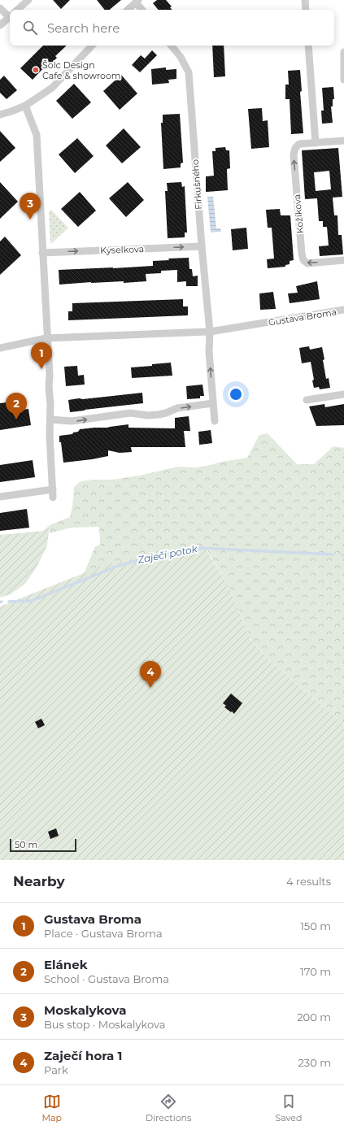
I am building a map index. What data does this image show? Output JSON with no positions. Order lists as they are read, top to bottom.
{
  "streets": {
    "street": [
      "Firkušného",
      "Kožíkova",
      "Kyselkova",
      "Gustava Broma"
    ]
  },
  "crossings": [
    ["Firkušného", "Kyselkova"],
    ["Firkušného", "Gustava Broma"]
  ],
  "one_way": ["Kyselkova"],
  "water": ["Zaječí potok"],
  "places": ["Šolc Design Cafe & showroom"],
  "scale_bar": "50 m",
  "page": {
    "search": "Search here",
    "pins": [
      "3",
      "1",
      "2",
      "4"
    ],
    "scale": "50 m",
    "heading": ["Nearby", "4 results"],
    "list": [
      {
        "mark": "1",
        "name": "Gustava Broma",
        "note": "Place · Gustava Broma",
        "value": "150 m"
      },
      {
        "mark": "2",
        "name": "Elánek",
        "note": "School · Gustava Broma",
        "value": "170 m"
      },
      {
        "mark": "3",
        "name": "Moskalykova",
        "note": "Bus stop · Moskalykova",
        "value": "200 m"
      },
      {
        "mark": "4",
        "name": "Zaječí hora 1",
        "note": "Park",
        "value": "230 m"
      }
    ],
    "nav": ["Map", "Directions", "Saved"]
  }
}
